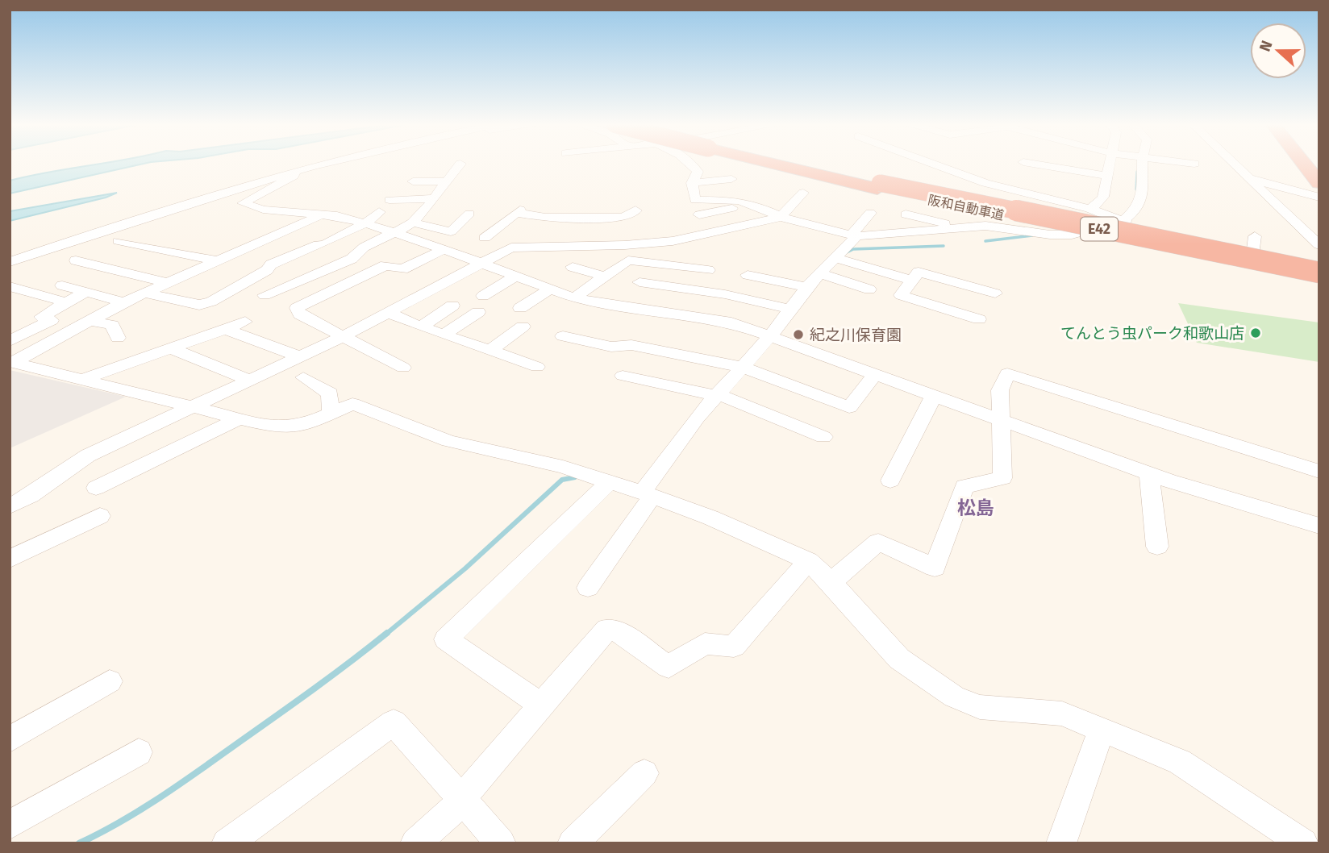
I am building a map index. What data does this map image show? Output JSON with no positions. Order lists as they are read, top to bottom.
{
  "streets": {
    "highway": ["阪和自動車道", "E42"]
  },
  "districts": ["松島"],
  "places": ["てんとう虫パーク和歌山店", "紀之川保育園"],
  "north": "left"
}
